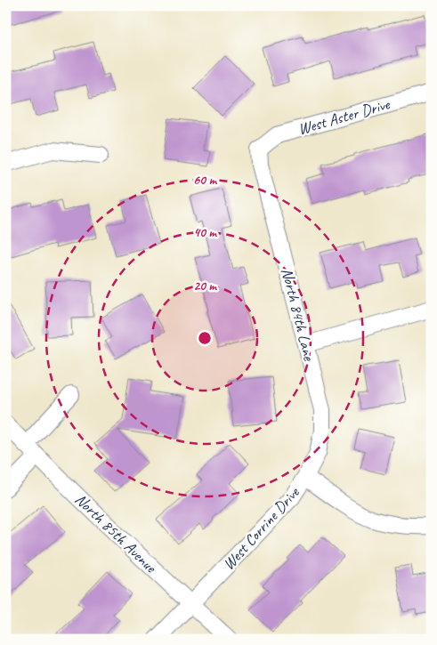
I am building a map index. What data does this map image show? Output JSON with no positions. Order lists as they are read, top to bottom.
{
  "streets": {
    "street": [
      "West Aster Drive",
      "North 84th Lane",
      "West Corrine Drive",
      "North 85th Avenue"
    ]
  },
  "crossings": [
    ["West Aster Drive", "North 84th Lane"],
    ["North 84th Lane", "West Corrine Drive"],
    ["West Corrine Drive", "North 85th Avenue"]
  ],
  "rings": ["60 m", "40 m", "20 m"]
}
